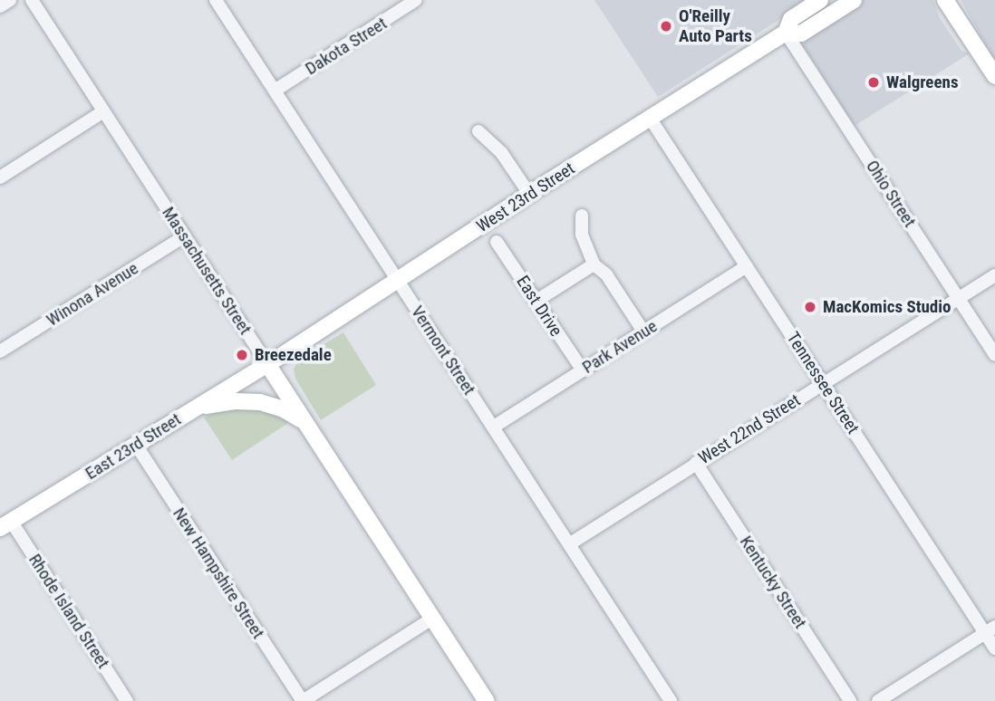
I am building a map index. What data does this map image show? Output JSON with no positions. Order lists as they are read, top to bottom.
{
  "streets": {
    "main road": ["West 23rd Street", "Massachusetts Street", "East 23rd Street"],
    "street": [
      "Dakota Street",
      "Ohio Street",
      "Winona Avenue",
      "East Drive",
      "Park Avenue",
      "Vermont Street",
      "Tennessee Street",
      "West 22nd Street",
      "New Hampshire Street",
      "Kentucky Street",
      "Rhode Island Street"
    ]
  },
  "crossings": [
    ["Dakota Street", "Vermont Street"],
    ["Ohio Street", "West 23rd Street"],
    ["Ohio Street", "West 22nd Street"],
    ["West 23rd Street", "Massachusetts Street"],
    ["West 23rd Street", "Vermont Street"],
    ["West 23rd Street", "Tennessee Street"],
    ["West 23rd Street", "East 23rd Street"],
    ["Massachusetts Street", "Winona Avenue"],
    ["Massachusetts Street", "East 23rd Street"],
    ["East Drive", "Park Avenue"],
    ["Park Avenue", "Vermont Street"],
    ["Park Avenue", "Tennessee Street"],
    ["Vermont Street", "West 22nd Street"],
    ["Tennessee Street", "West 22nd Street"],
    ["West 22nd Street", "Kentucky Street"],
    ["East 23rd Street", "New Hampshire Street"],
    ["East 23rd Street", "Rhode Island Street"]
  ],
  "places": [
    "O'Reilly Auto Parts",
    "Walgreens",
    "MacKomics Studio",
    "Breezedale"
  ]
}
